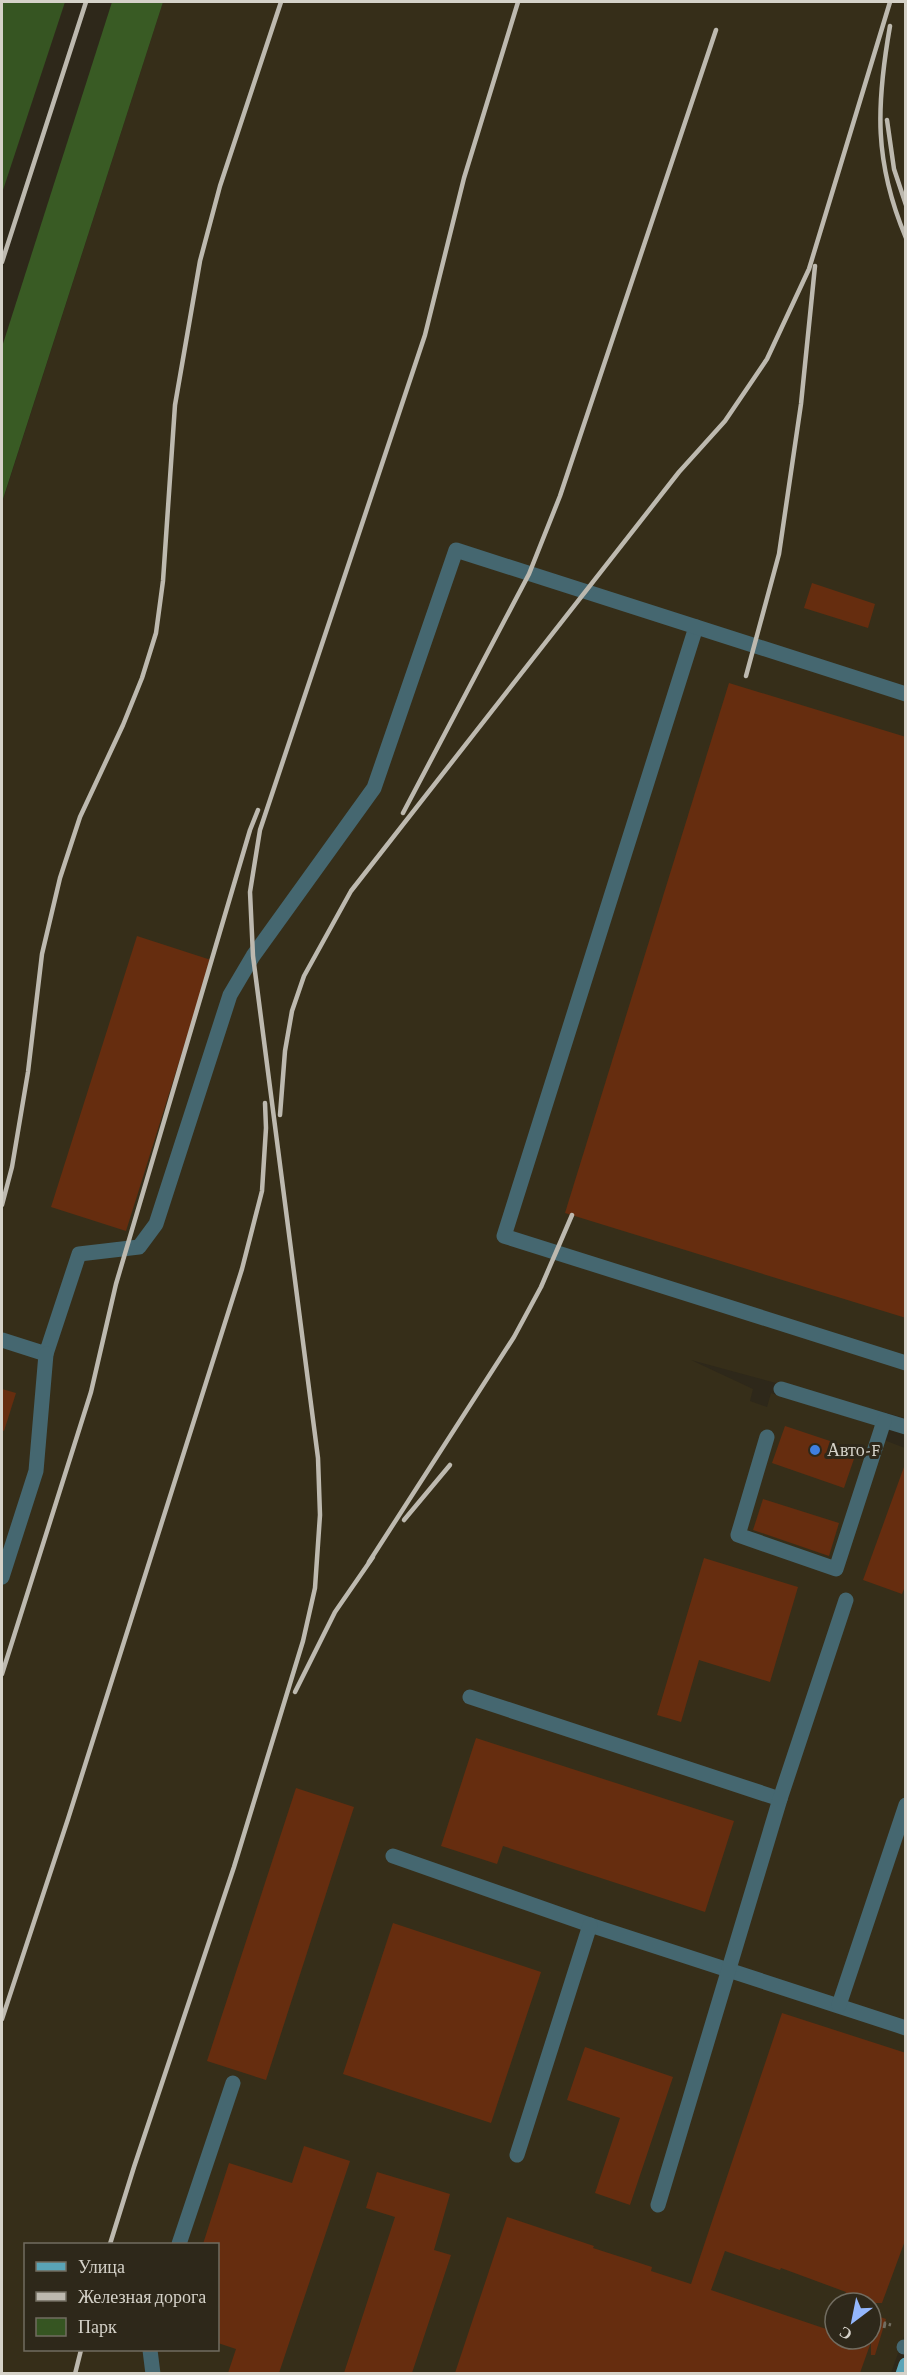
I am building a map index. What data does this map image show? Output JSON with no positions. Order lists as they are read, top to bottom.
{
  "places": ["Авто-F"],
  "legend": ["Улица", "Железная дорога", "Парк"],
  "north": "bottom left"
}
